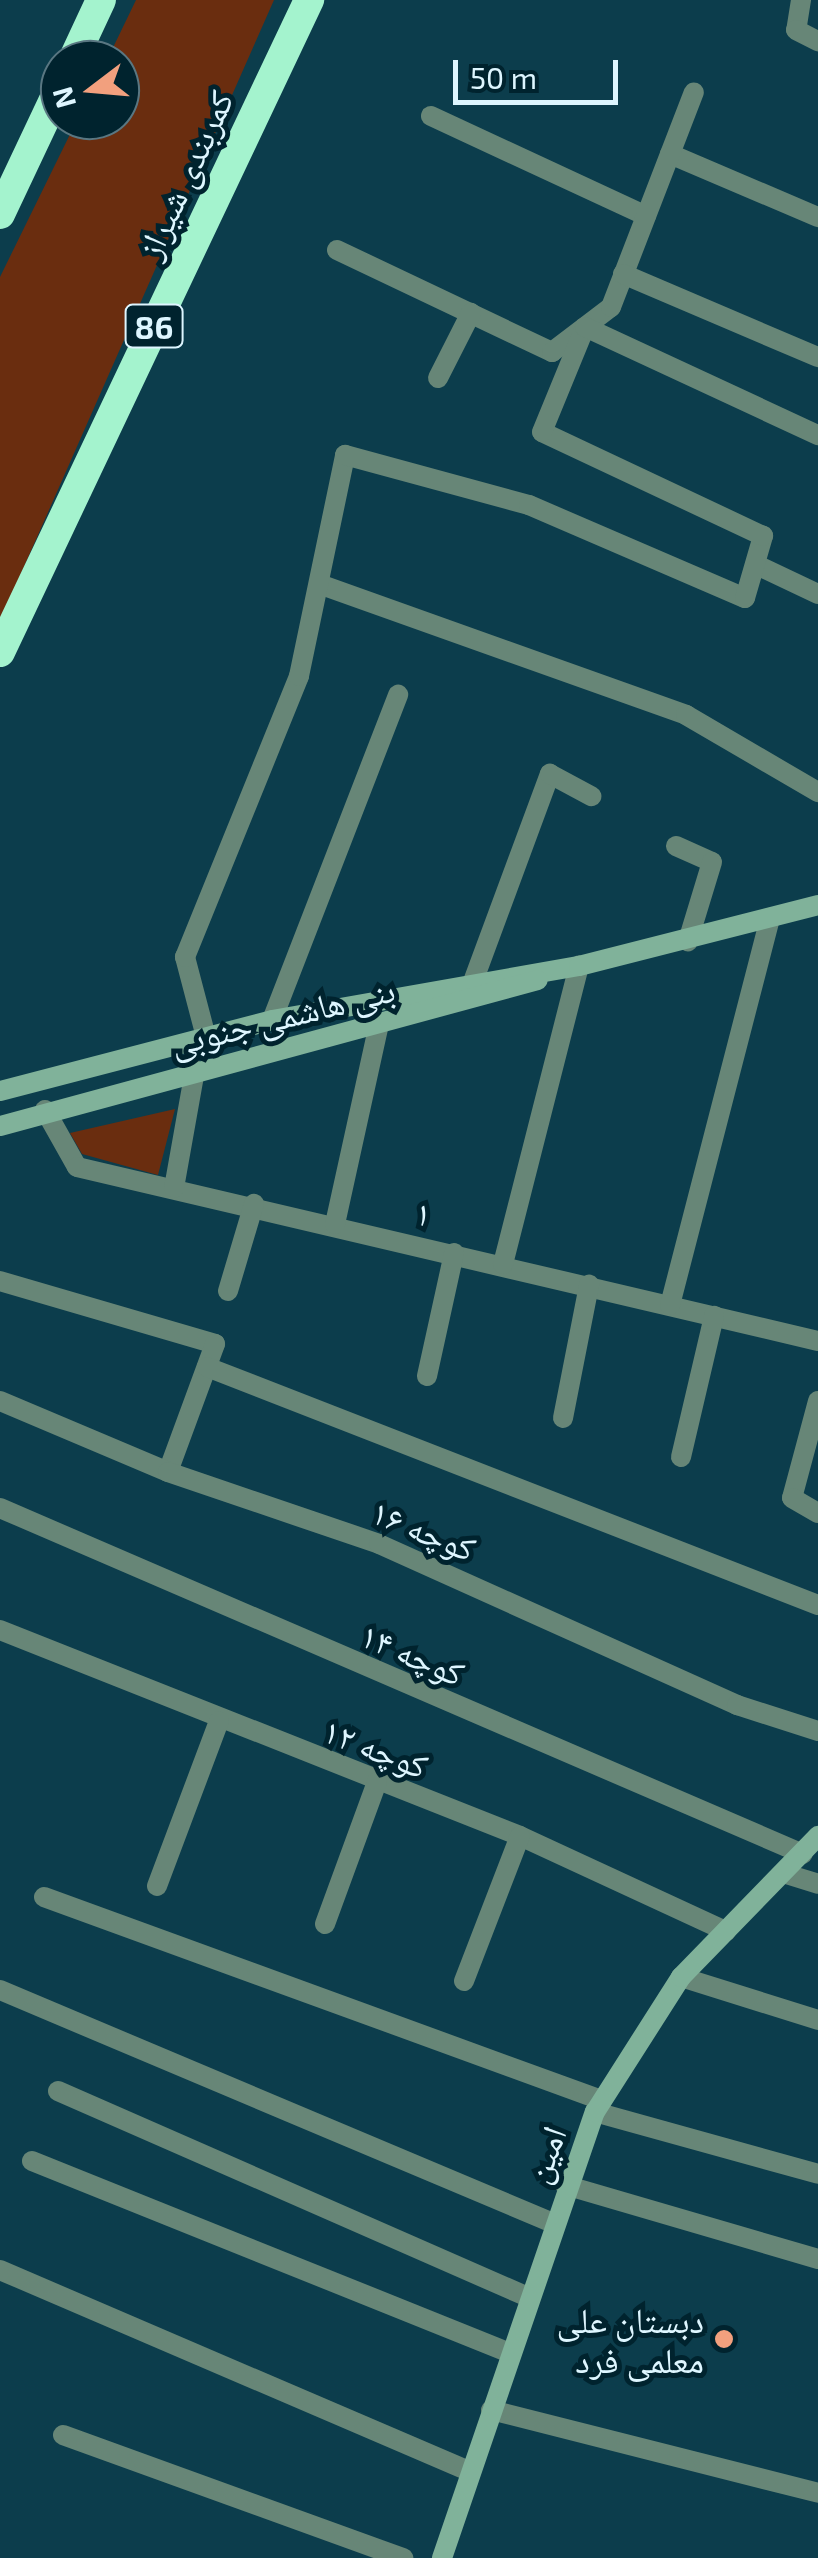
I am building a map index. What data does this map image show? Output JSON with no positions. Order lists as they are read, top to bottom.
{
  "streets": {
    "highway": ["کمربندی شیراز", "86"],
    "street": [
      "بنی هاشمی جنوبی",
      "۱",
      "کوچه ۱۶",
      "کوچه ۱۴",
      "کوچه ۱۲",
      "امین"
    ]
  },
  "crossings": [
    ["بنی هاشمی جنوبی", "۱"],
    ["کوچه ۱۴", "امین"],
    ["کوچه ۱۲", "امین"]
  ],
  "places": ["دبستان علی معلمی فرد"],
  "scale_bar": "50 m",
  "north": "left"
}
